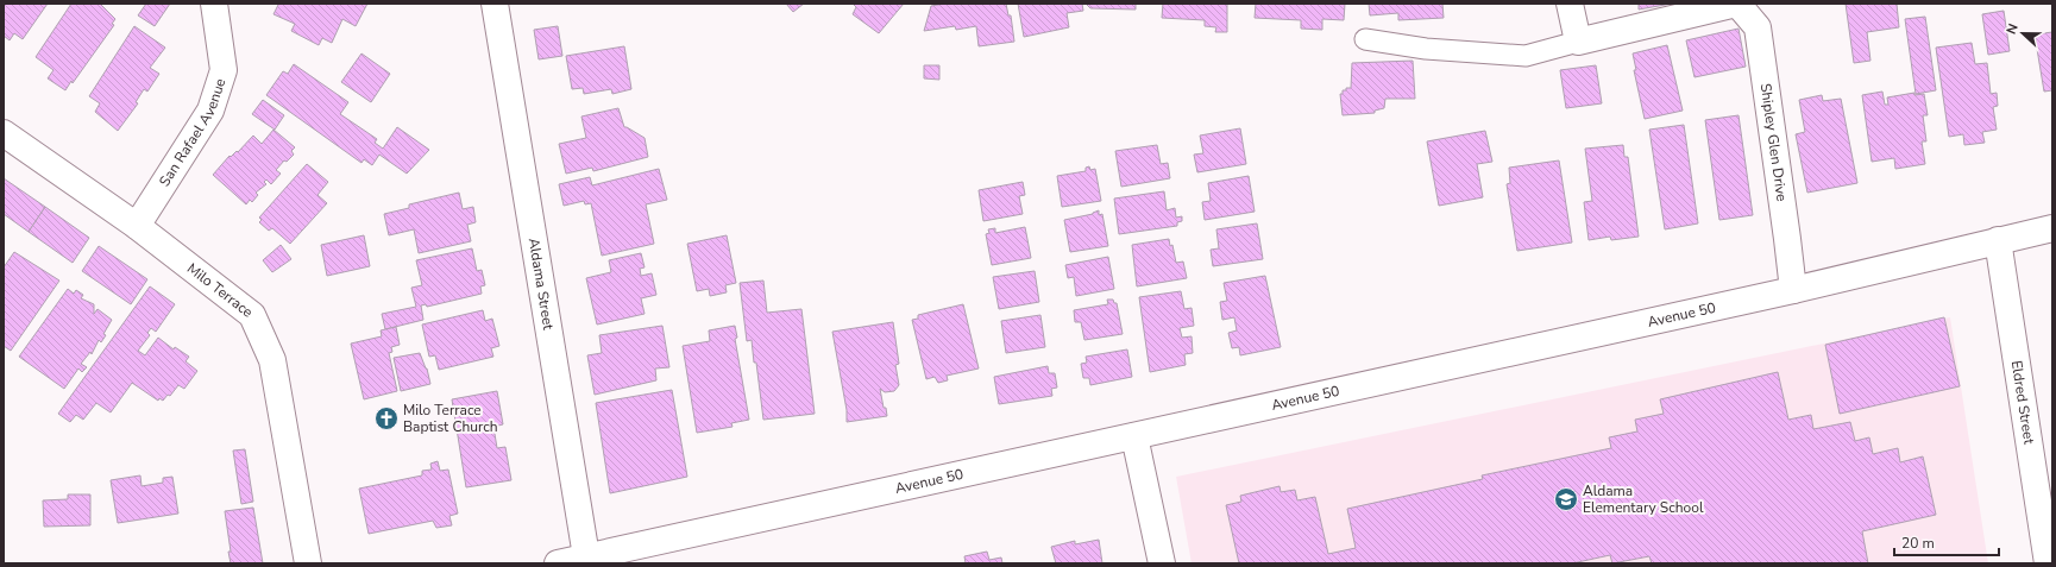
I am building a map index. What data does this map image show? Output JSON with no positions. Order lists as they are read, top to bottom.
{
  "streets": {
    "street": [
      "San Rafael Avenue",
      "Shipley Glen Drive",
      "Aldama Street",
      "Milo Terrace",
      "Avenue 50",
      "Eldred Street"
    ]
  },
  "crossings": [
    ["San Rafael Avenue", "Milo Terrace"],
    ["Shipley Glen Drive", "Avenue 50"],
    ["Aldama Street", "Avenue 50"],
    ["Avenue 50", "Eldred Street"]
  ],
  "places": {
    "church": ["Milo Terrace Baptist Church"],
    "school or university": ["Aldama Elementary School"]
  },
  "scale_bar": "20 m",
  "north": "left"
}
